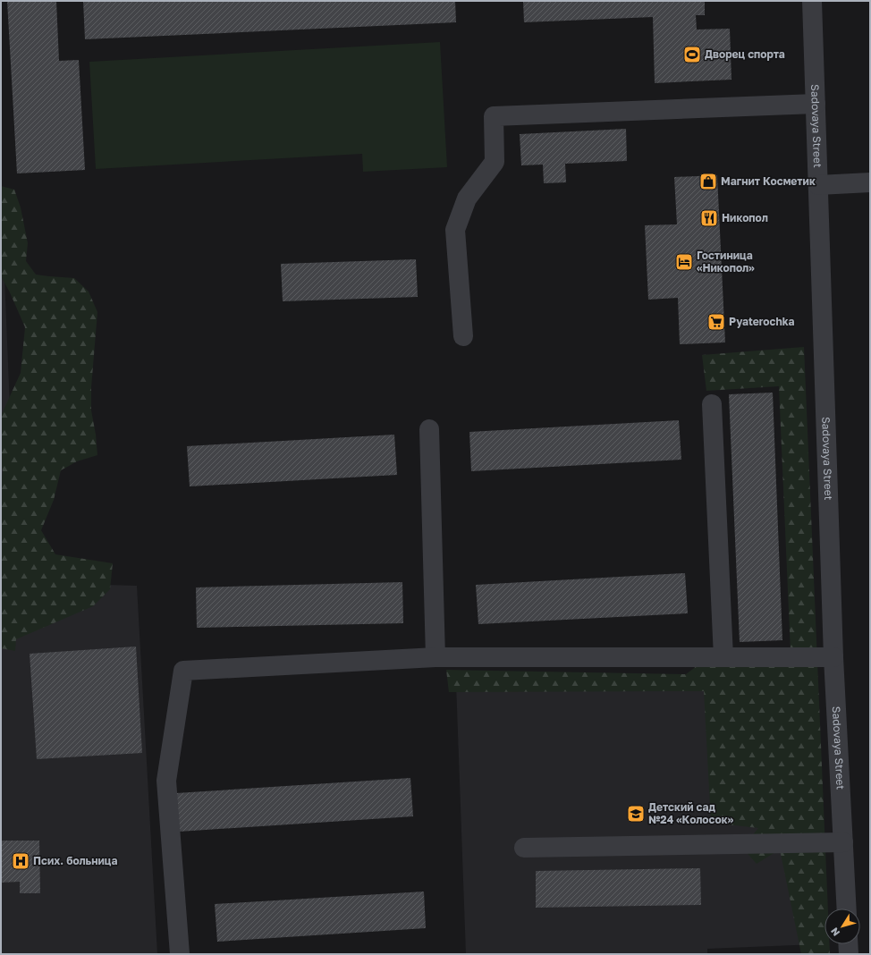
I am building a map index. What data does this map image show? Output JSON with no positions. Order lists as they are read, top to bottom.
{
  "streets": {
    "street": ["Sadovaya Street"]
  },
  "places": {
    "sports": ["Дворец спорта"],
    "shop": ["Магнит Косметик"],
    "restaurant": ["Никопол"],
    "hotel": ["Гостиница «Никопол»"],
    "supermarket": ["Pyaterochka"],
    "school or university": ["Детский сад №24 «Колосок»"],
    "hospital": ["Псих. больница"]
  },
  "north": "bottom left"
}
